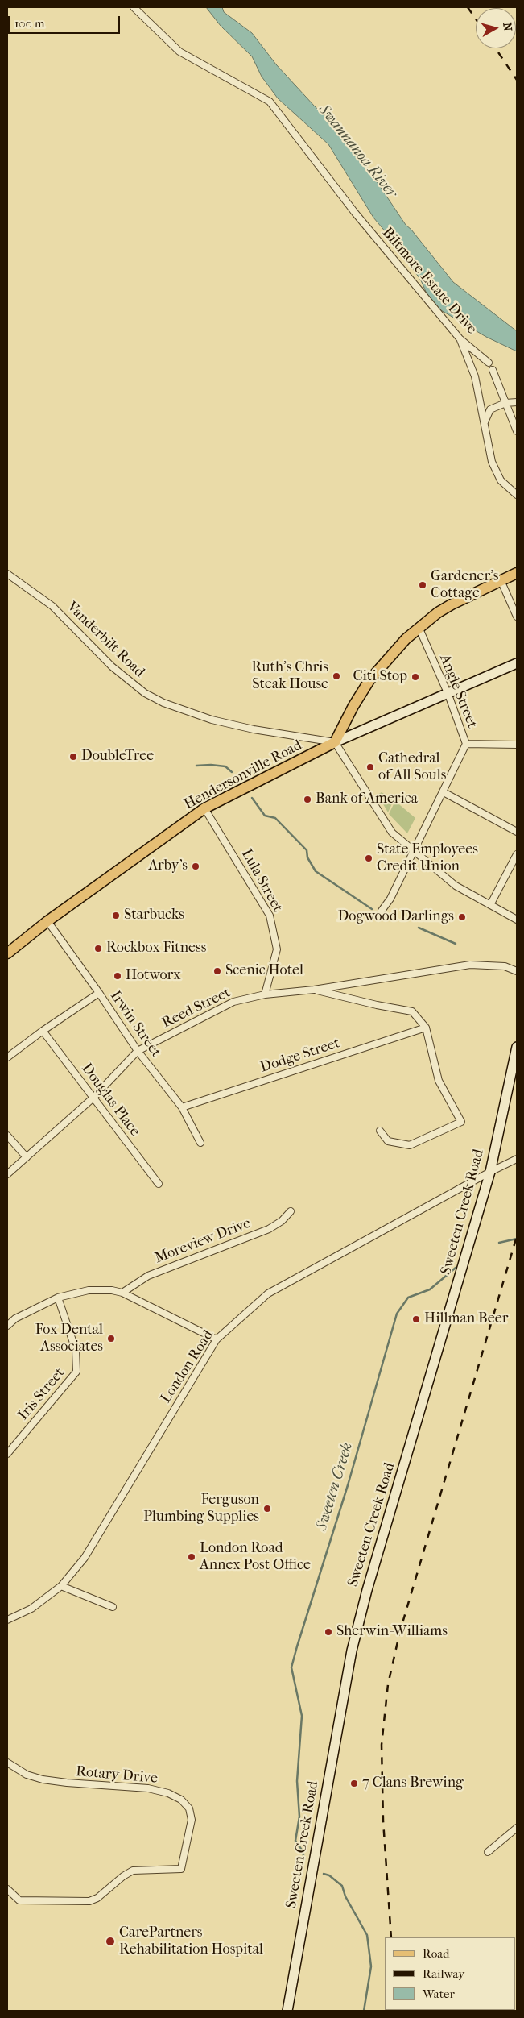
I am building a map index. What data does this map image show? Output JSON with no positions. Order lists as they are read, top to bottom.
{
  "streets": {
    "main road": ["Hendersonville Road", "Sweeten Creek Road"],
    "street": [
      "Biltmore Estate Drive",
      "Vanderbilt Road",
      "Angle Street",
      "Lula Street",
      "Reed Street",
      "Irwin Street",
      "Dodge Street",
      "Douglas Place",
      "Moreview Drive",
      "London Road",
      "Iris Street",
      "Rotary Drive"
    ]
  },
  "crossings": [
    ["Vanderbilt Road", "Hendersonville Road"],
    ["Angle Street", "Hendersonville Road"],
    ["Hendersonville Road", "Lula Street"],
    ["Hendersonville Road", "Irwin Street"],
    ["Lula Street", "Reed Street"],
    ["Reed Street", "Irwin Street"],
    ["Reed Street", "Douglas Place"],
    ["Irwin Street", "Dodge Street"],
    ["Sweeten Creek Road", "London Road"]
  ],
  "water": ["Swannanoa River", "Sweeten Creek"],
  "places": [
    "Gardener's Cottage",
    "Ruth's Chris Steak House",
    "Citi Stop",
    "DoubleTree",
    "Cathedral of All Souls",
    "Bank of America",
    "State Employees Credit Union",
    "Arby's",
    "Starbucks",
    "Dogwood Darlings",
    "Rockbox Fitness",
    "Scenic Hotel",
    "Hotworx",
    "Hillman Beer",
    "Fox Dental Associates",
    "Ferguson Plumbing Supplies",
    "London Road Annex Post Office",
    "Sherwin-Williams",
    "7 Clans Brewing",
    "CarePartners Rehabilitation Hospital"
  ],
  "legend": ["Road", "Railway", "Water"],
  "scale_bar": "100 m",
  "north": "right"
}
